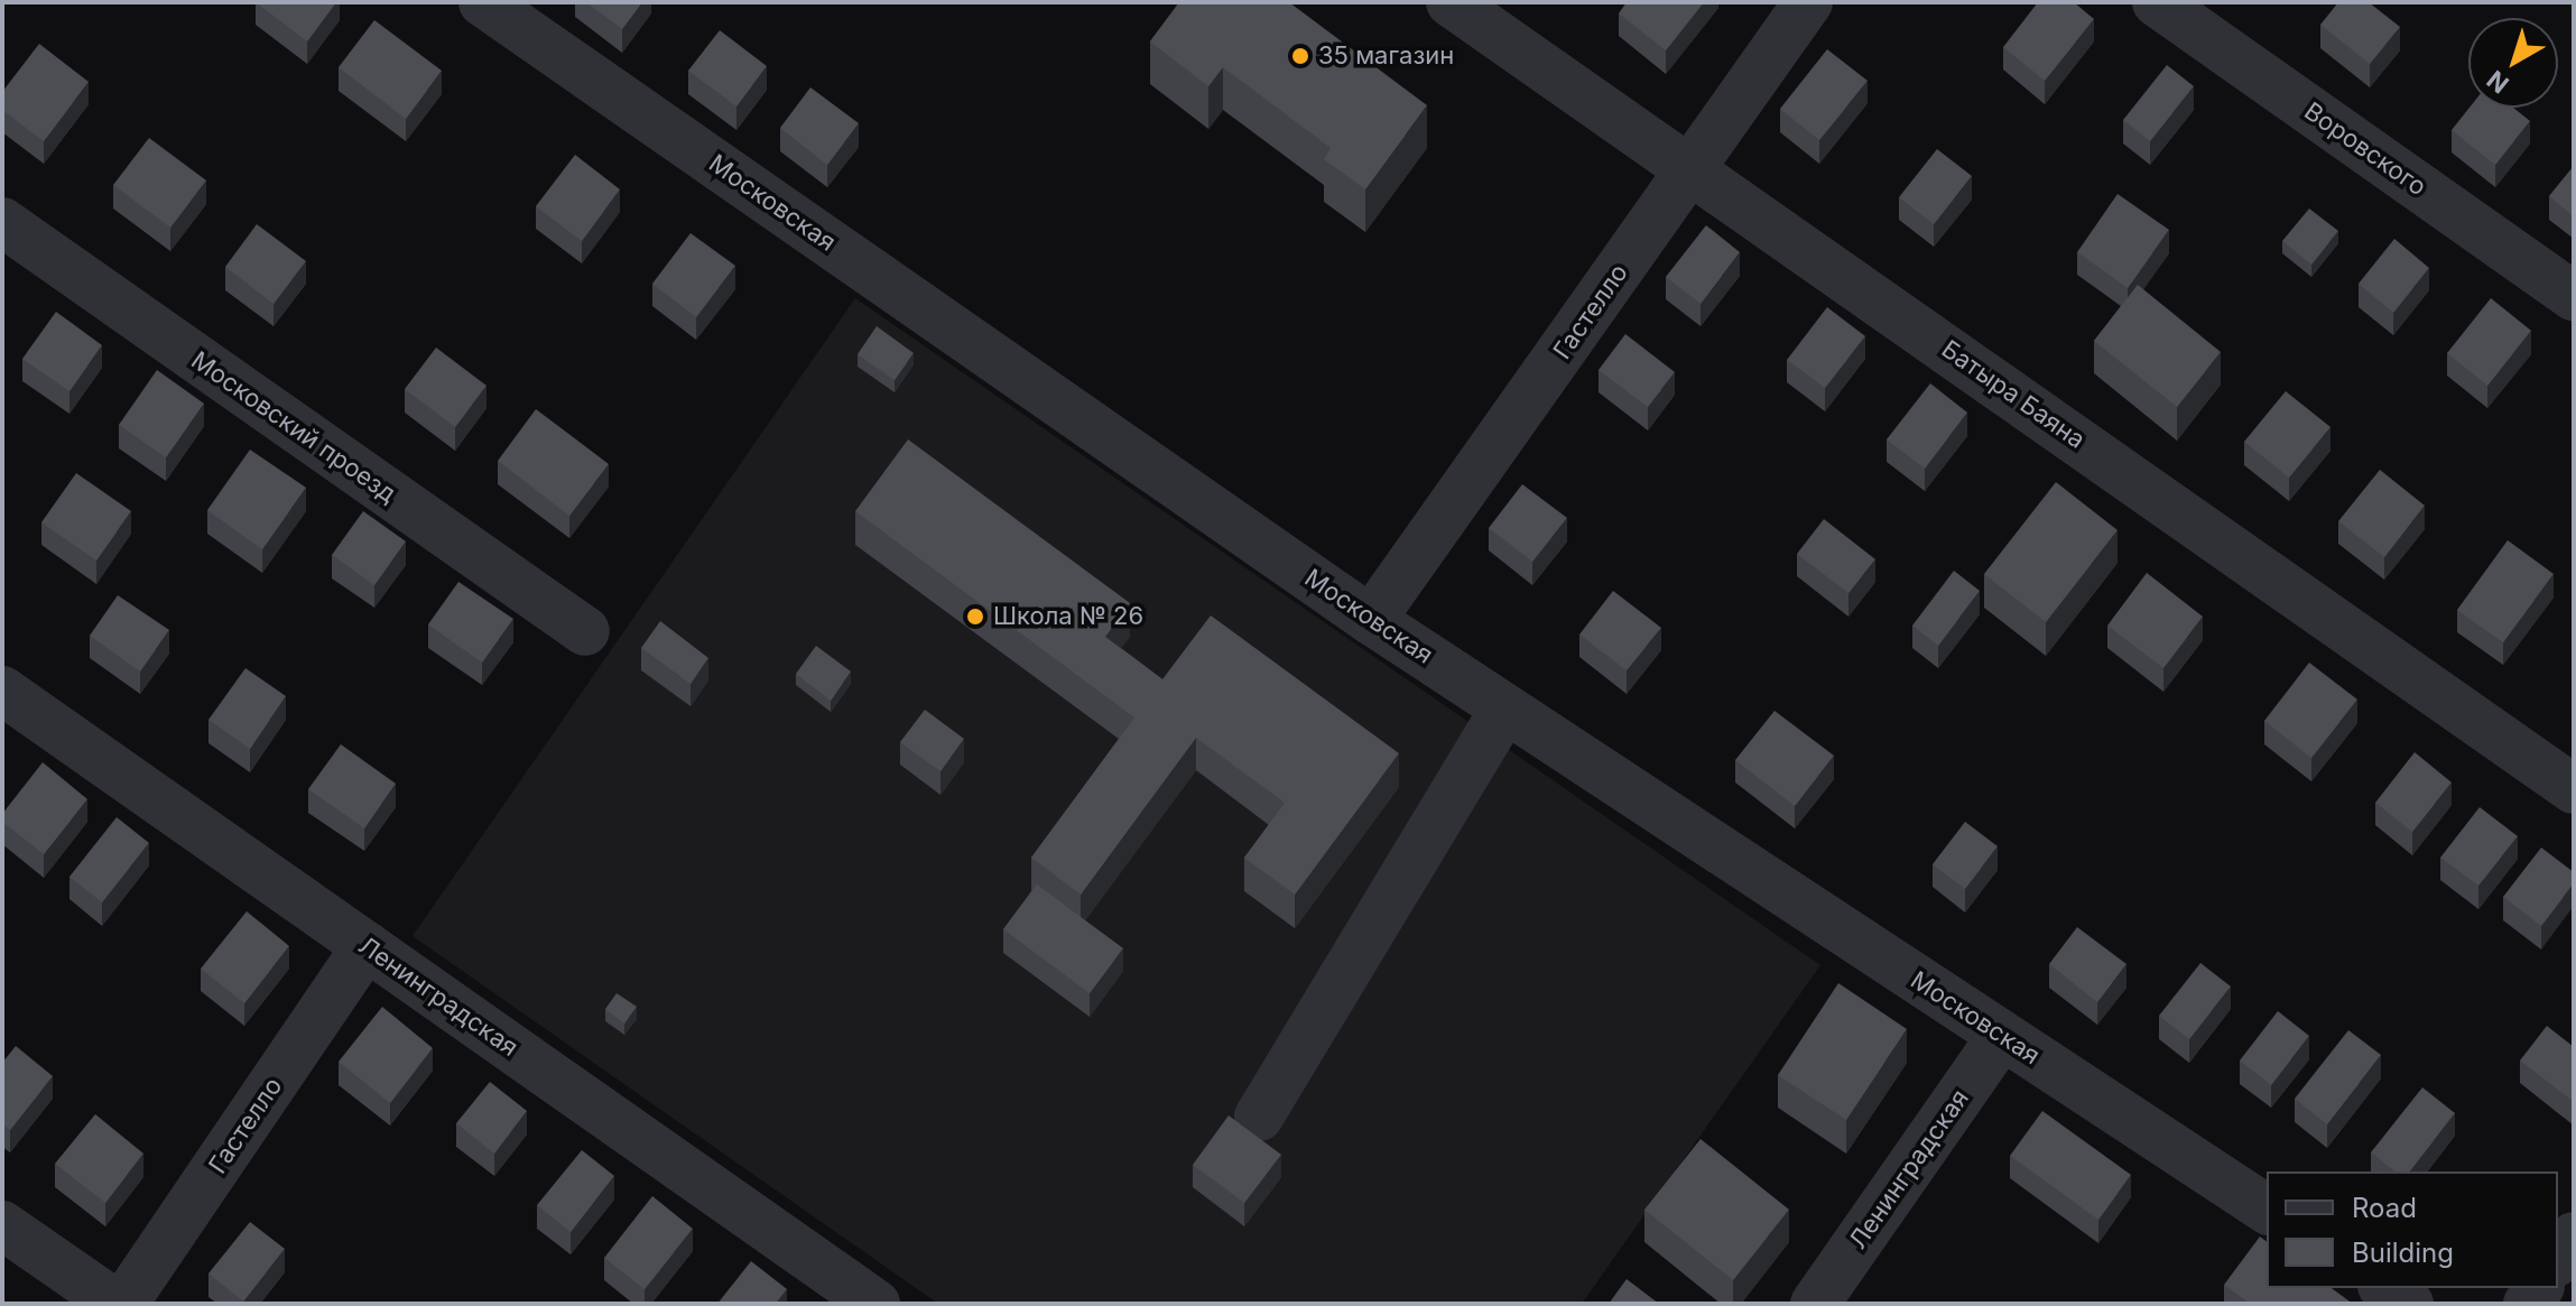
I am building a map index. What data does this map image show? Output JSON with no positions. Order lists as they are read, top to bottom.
{
  "streets": {
    "street": [
      "Воровского",
      "Московская",
      "Гастелло",
      "Батыра Баяна",
      "Московский проезд",
      "Ленинградская"
    ]
  },
  "crossings": [
    ["Московская", "Гастелло"],
    ["Московская", "Ленинградская"],
    ["Гастелло", "Батыра Баяна"],
    ["Гастелло", "Ленинградская"]
  ],
  "places": ["35 магазин", "Школа № 26"],
  "legend": ["Road", "Building"],
  "north": "bottom left"
}
